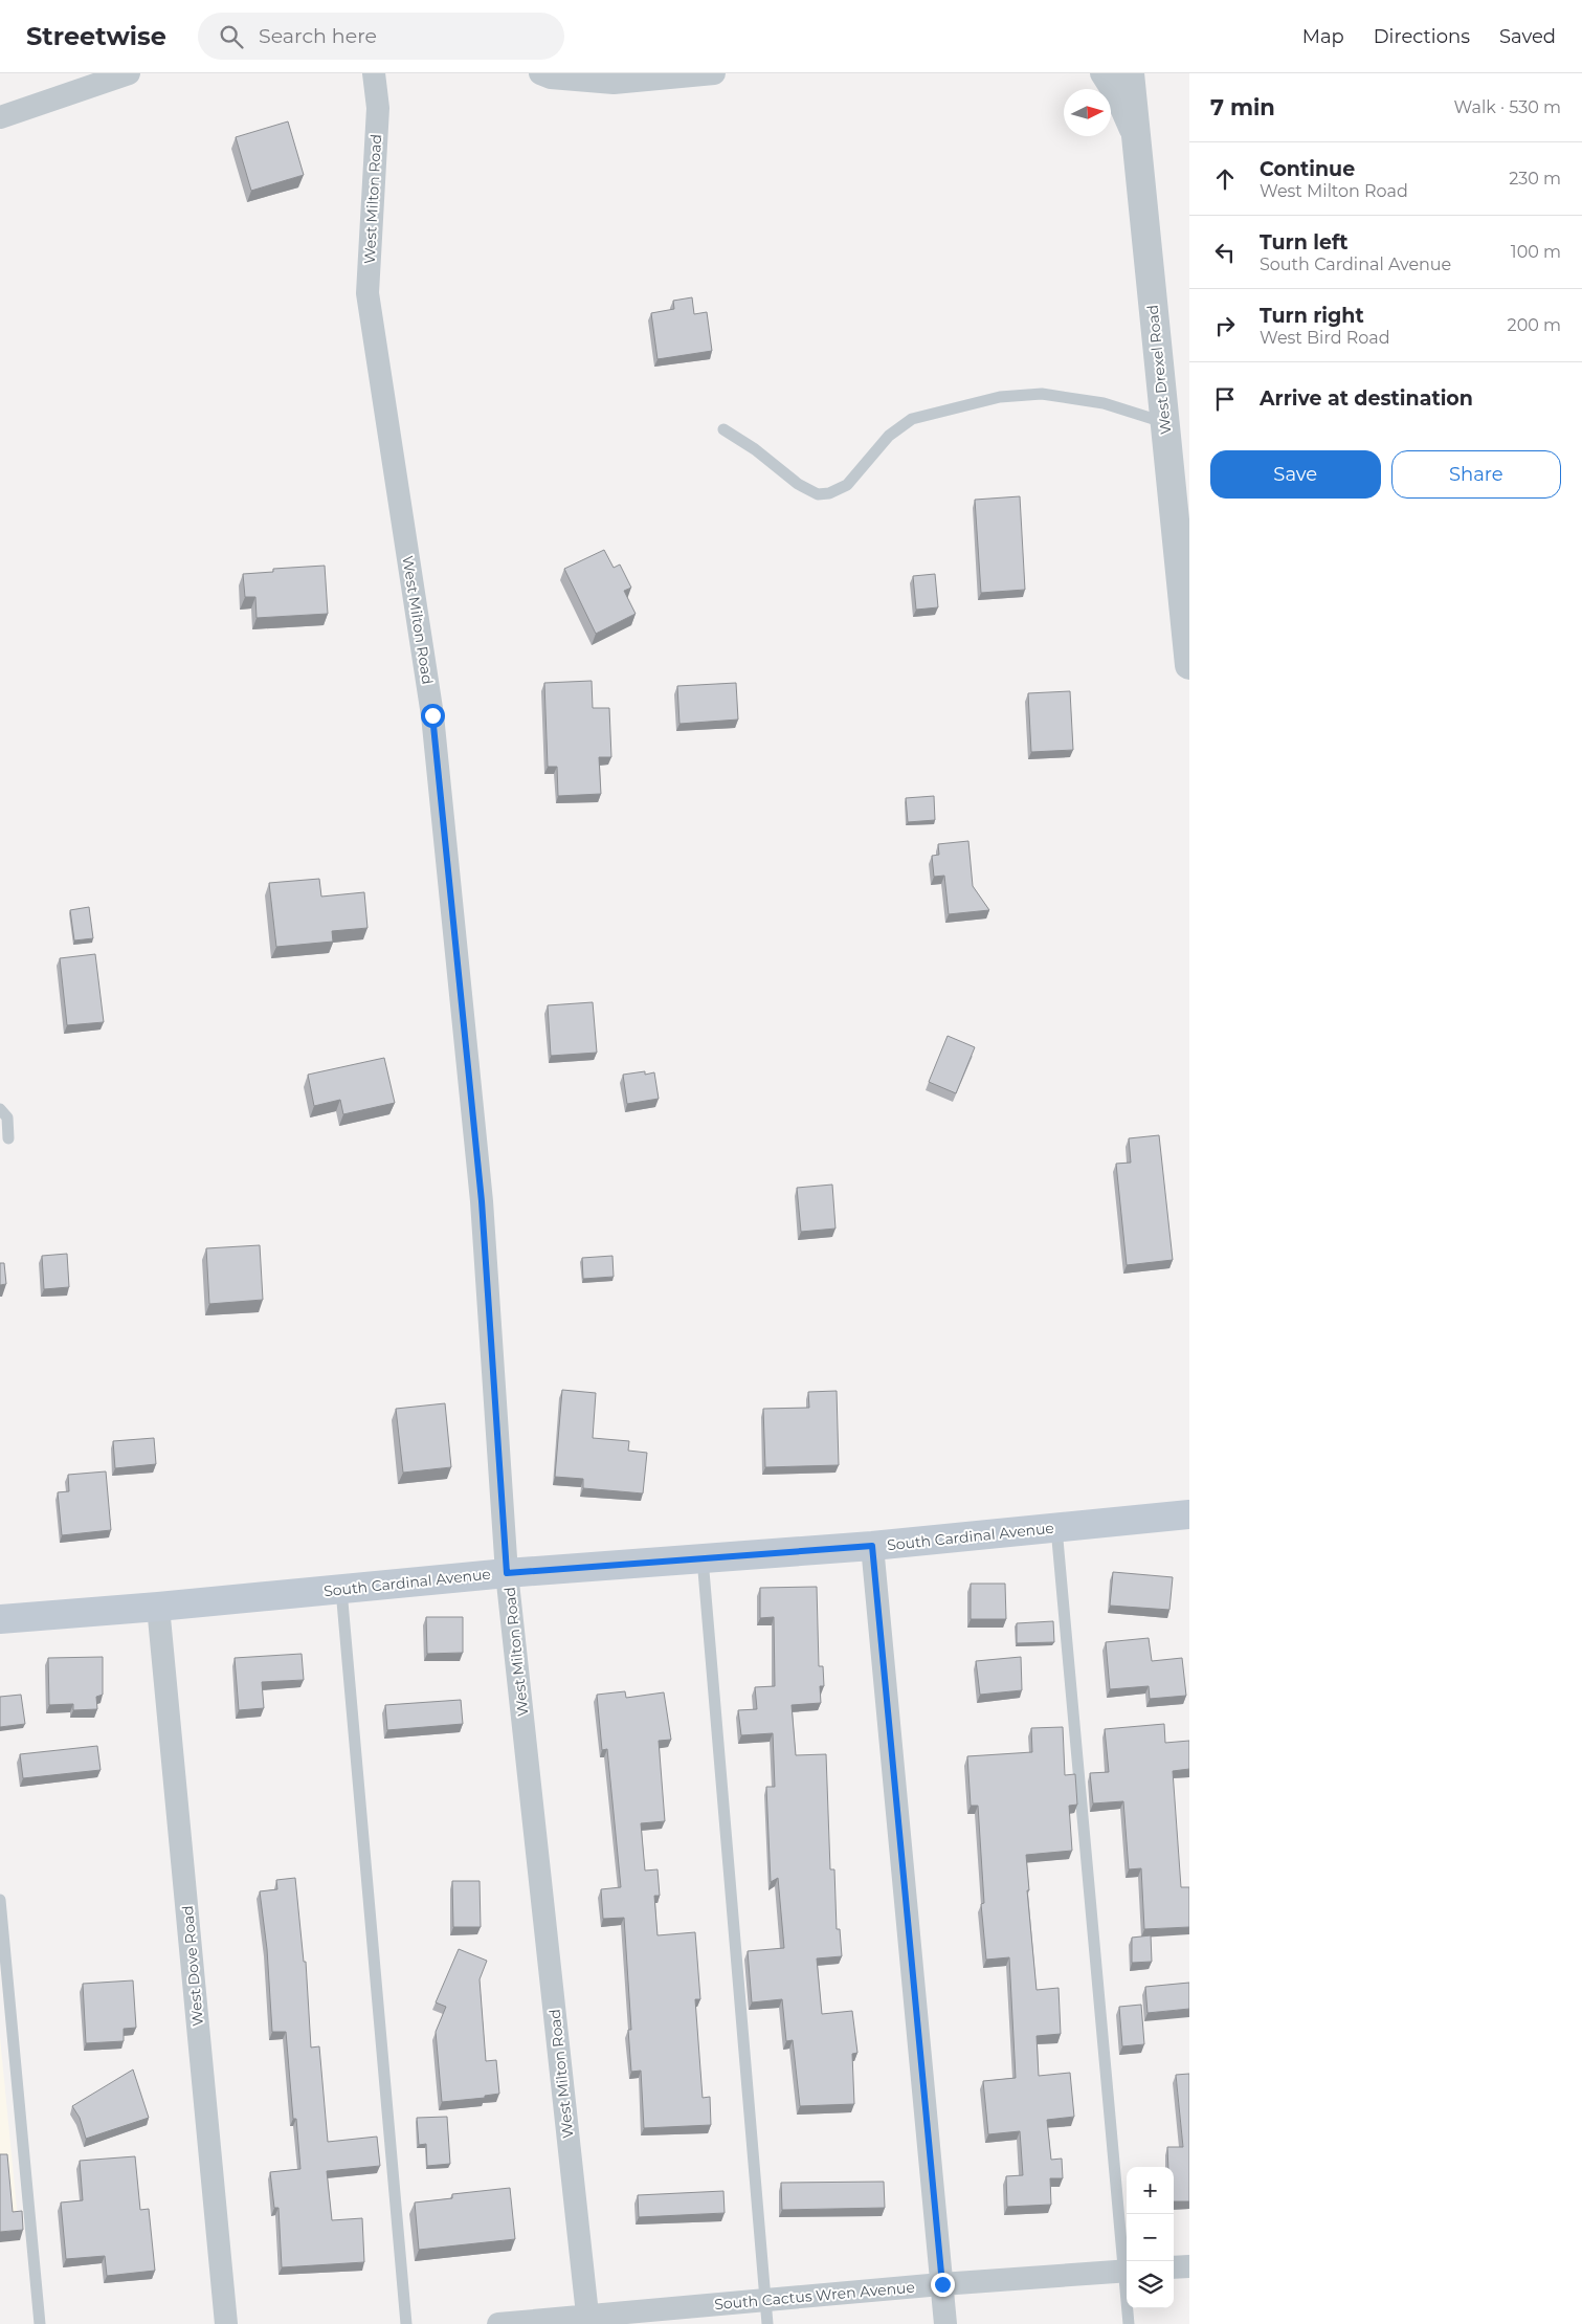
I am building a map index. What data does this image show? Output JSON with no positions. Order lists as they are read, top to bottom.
{
  "streets": {
    "main road": ["South Cardinal Avenue"],
    "street": [
      "West Milton Road",
      "West Drexel Road",
      "West Dove Road",
      "South Cactus Wren Avenue"
    ]
  },
  "crossings": [
    ["West Milton Road", "South Cardinal Avenue"],
    ["West Milton Road", "South Cactus Wren Avenue"],
    ["South Cardinal Avenue", "West Dove Road"]
  ],
  "north": "right",
  "page": {
    "header": "Streetwise",
    "search": "Search here",
    "nav": ["Map", "Directions", "Saved"],
    "heading": ["7 min", "Walk · 530 m"],
    "list": [
      ["Continue", "West Milton Road", "230 m"],
      ["Turn left", "South Cardinal Avenue", "100 m"],
      ["Turn right", "West Bird Road", "200 m"],
      "Arrive at destination"
    ],
    "buttons": ["Save", "Share"],
    "map_buttons": ["+", "−"]
  }
}
